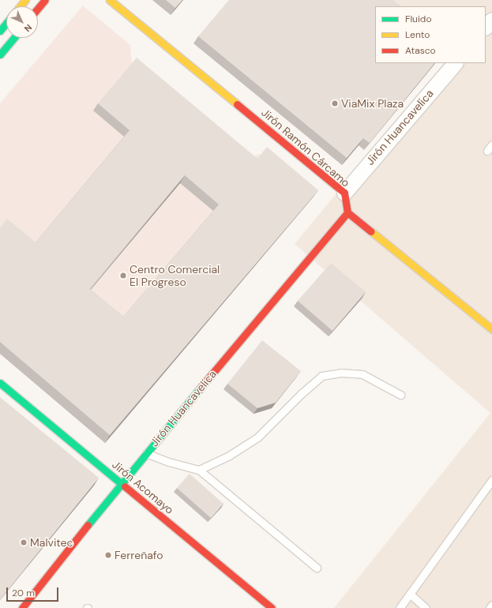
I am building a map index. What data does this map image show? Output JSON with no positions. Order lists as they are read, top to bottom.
{
  "streets": {
    "street": ["Jirón Huancavelica", "Jirón Ramón Cárcamo", "Jirón Acomayo"]
  },
  "crossings": [
    ["Jirón Huancavelica", "Jirón Ramón Cárcamo"],
    ["Jirón Huancavelica", "Jirón Acomayo"]
  ],
  "places": [
    "ViaMix Plaza",
    "Centro Comercial El Progreso",
    "Malvitec",
    "Ferreñafo"
  ],
  "legend": ["Fluido", "Lento", "Atasco"],
  "scale_bar": "20 m",
  "north": "bottom right"
}
